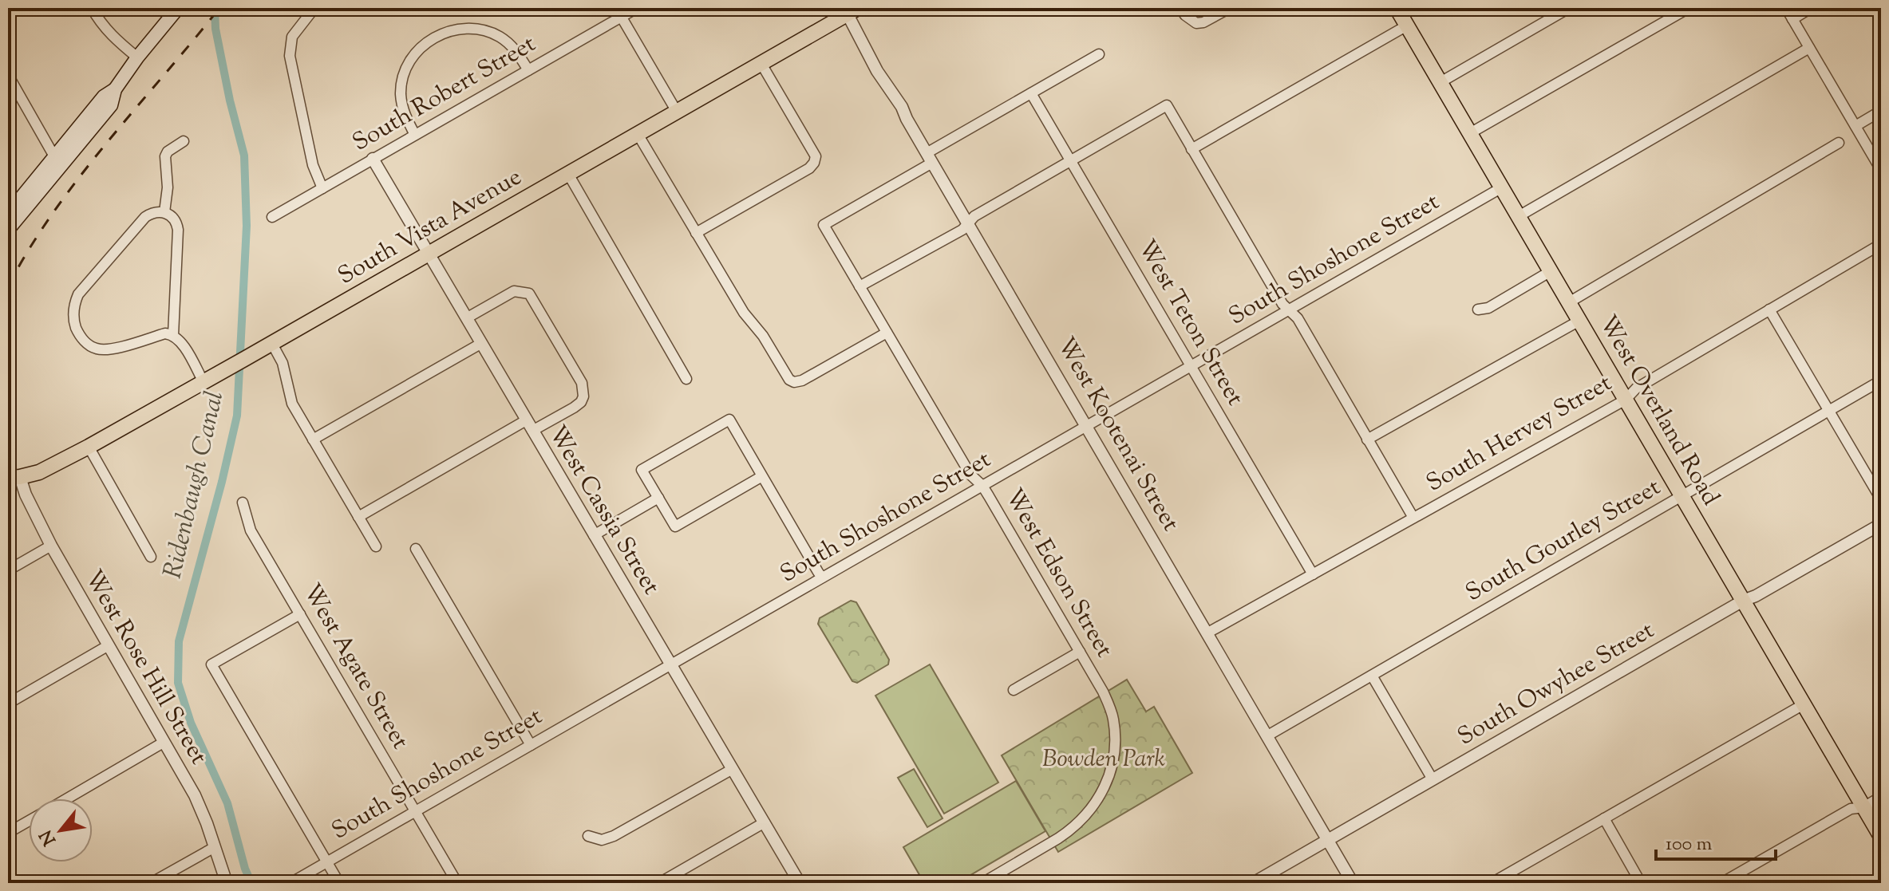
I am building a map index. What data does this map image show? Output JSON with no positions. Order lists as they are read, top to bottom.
{
  "streets": {
    "main road": ["South Vista Avenue", "West Overland Road"],
    "street": [
      "South Robert Street",
      "South Shoshone Street",
      "West Teton Street",
      "South Hervey Street",
      "West Kootenai Street",
      "West Cassia Street",
      "South Gourley Street",
      "West Edson Street",
      "West Agate Street",
      "West Rose Hill Street",
      "South Owyhee Street"
    ]
  },
  "crossings": [
    ["South Robert Street", "West Cassia Street"],
    ["South Vista Avenue", "West Kootenai Street"],
    ["South Vista Avenue", "West Cassia Street"],
    ["South Vista Avenue", "West Rose Hill Street"],
    ["South Shoshone Street", "West Teton Street"],
    ["South Shoshone Street", "West Overland Road"],
    ["South Shoshone Street", "West Kootenai Street"],
    ["South Shoshone Street", "West Cassia Street"],
    ["South Shoshone Street", "West Edson Street"],
    ["South Shoshone Street", "West Agate Street"],
    ["West Teton Street", "South Hervey Street"],
    ["West Overland Road", "South Hervey Street"],
    ["West Overland Road", "South Gourley Street"],
    ["West Overland Road", "South Owyhee Street"],
    ["South Hervey Street", "West Kootenai Street"],
    ["West Kootenai Street", "South Gourley Street"],
    ["West Kootenai Street", "West Edson Street"],
    ["West Kootenai Street", "South Owyhee Street"]
  ],
  "water": ["Ridenbaugh Canal"],
  "parks": ["Bowden Park"],
  "scale_bar": "100 m",
  "north": "bottom left"
}
